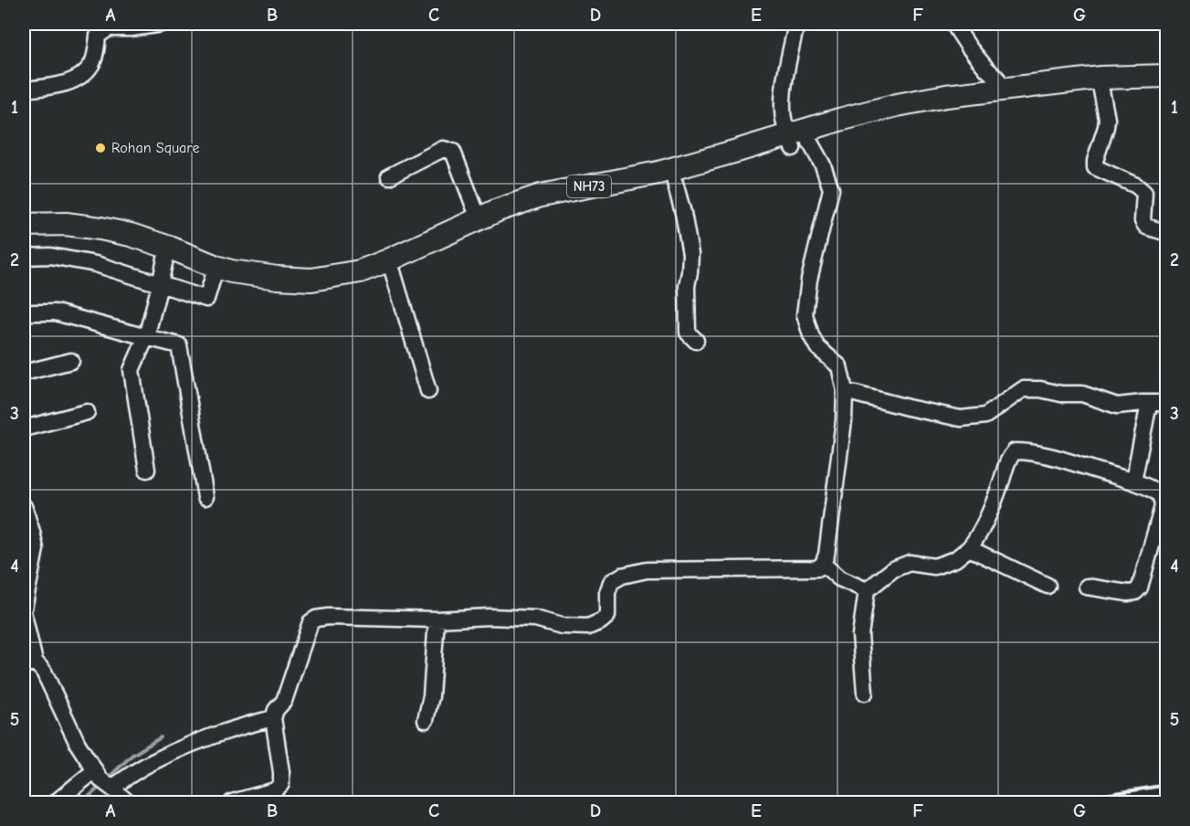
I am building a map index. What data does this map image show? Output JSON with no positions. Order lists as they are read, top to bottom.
{
  "streets": {
    "highway": ["NH73"]
  },
  "places": ["Rohan Square"],
  "grid": {
    "columns": [
      "A",
      "B",
      "C",
      "D",
      "E",
      "F",
      "G"
    ],
    "rows": [
      "1",
      "2",
      "3",
      "4",
      "5"
    ]
  }
}
